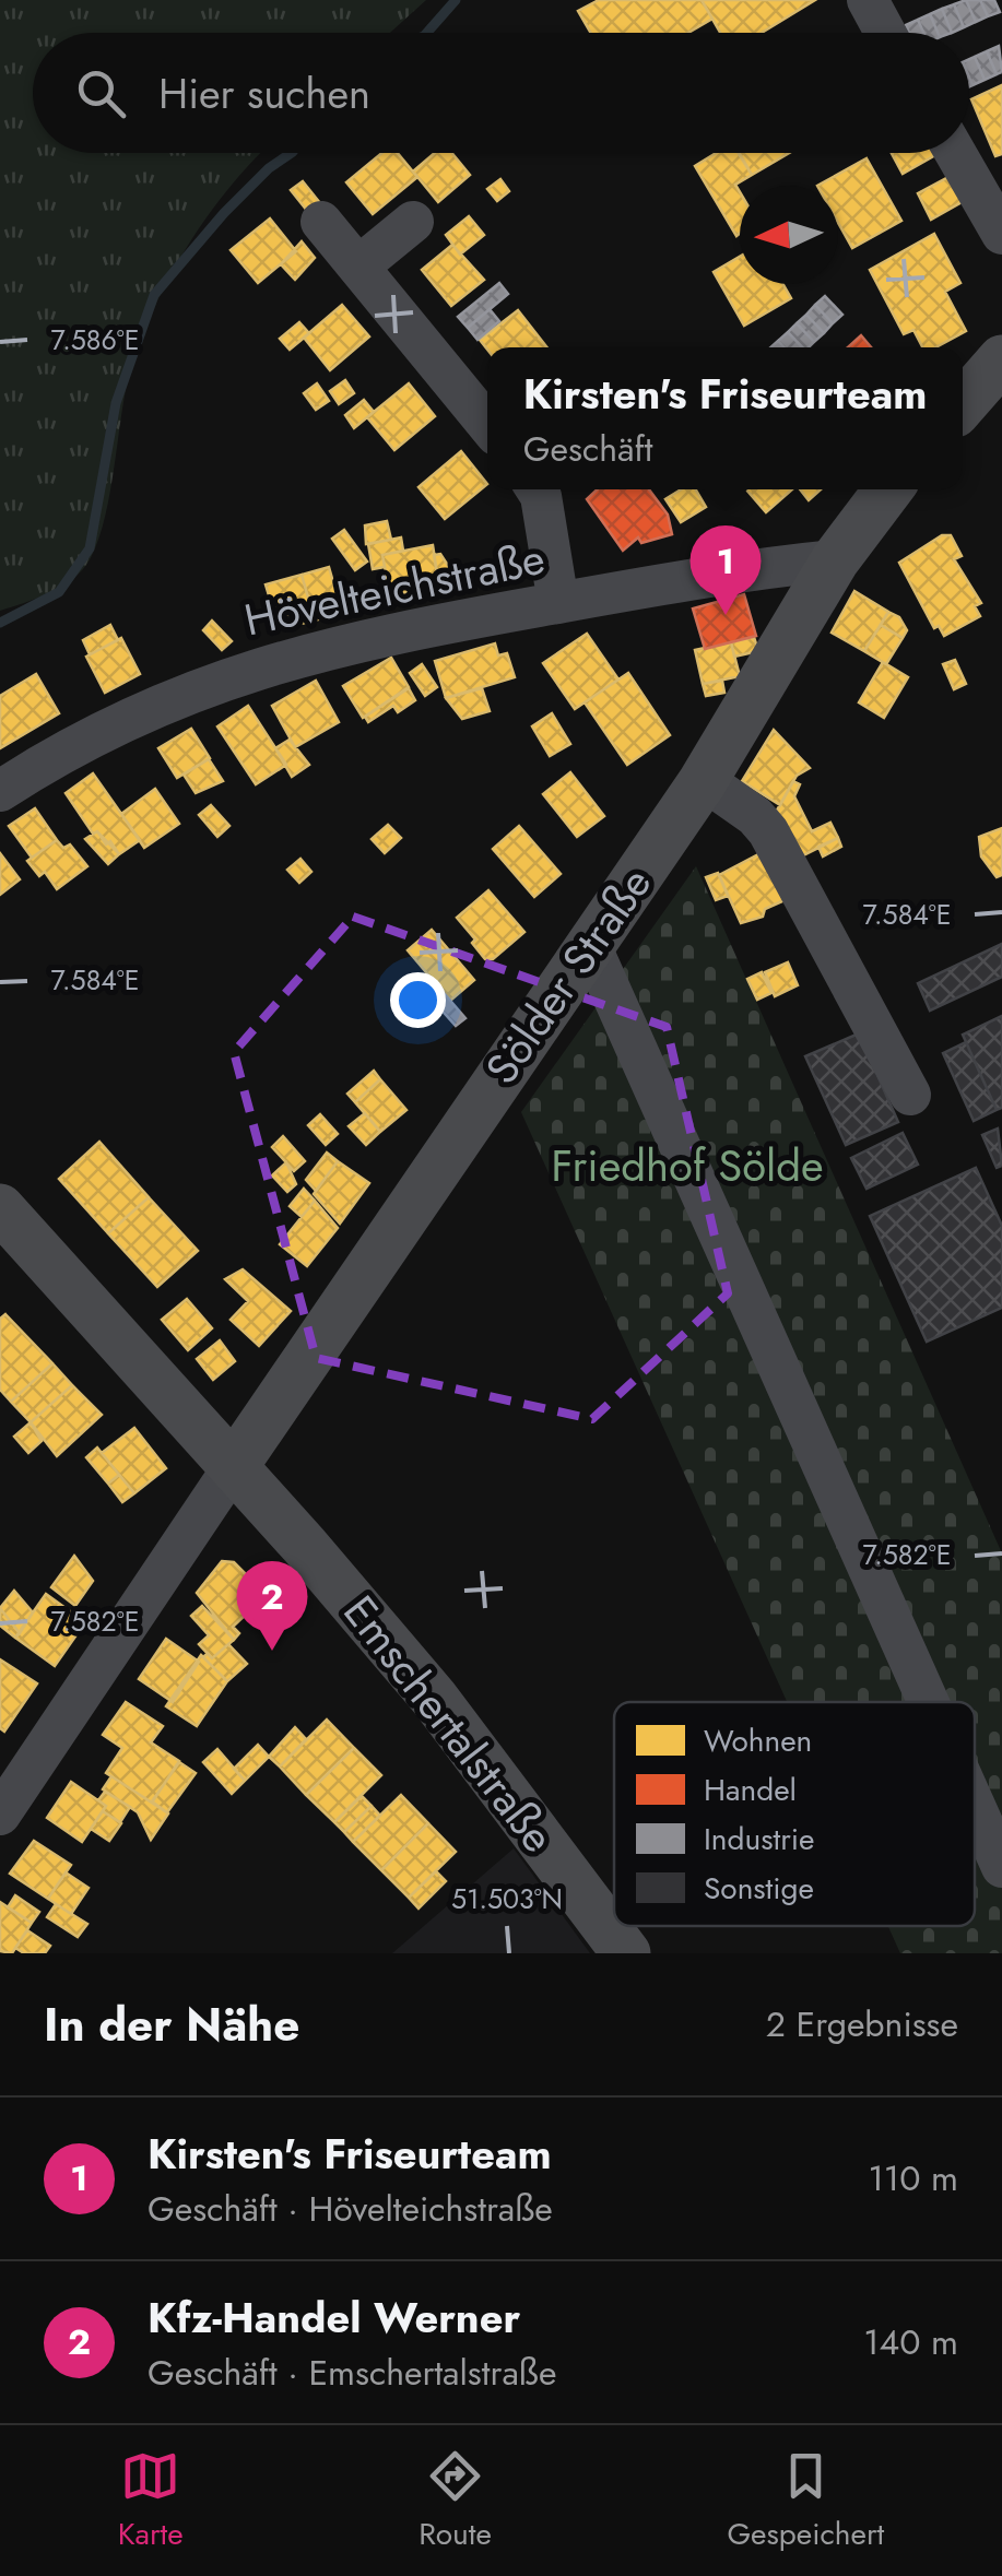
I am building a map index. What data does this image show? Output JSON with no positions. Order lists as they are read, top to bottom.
{
  "streets": {
    "main road": ["Sölder Straße", "Emschertalstraße"],
    "street": ["Hövelteichstraße"]
  },
  "crossings": [
    ["Hövelteichstraße", "Sölder Straße"],
    ["Sölder Straße", "Emschertalstraße"]
  ],
  "parks": ["Friedhof Sölde"],
  "legend": [
    "Wohnen",
    "Handel",
    "Industrie",
    "Sonstige"
  ],
  "north": "left",
  "page": {
    "search": "Hier suchen",
    "popup": ["Kirsten's Friseurteam", "Geschäft"],
    "pins": ["1", "2"],
    "heading": ["In der Nähe", "2 Ergebnisse"],
    "list": [
      {
        "mark": "1",
        "name": "Kirsten's Friseurteam",
        "note": "Geschäft · Hövelteichstraße",
        "value": "110 m"
      },
      {
        "mark": "2",
        "name": "Kfz-Handel Werner",
        "note": "Geschäft · Emschertalstraße",
        "value": "140 m"
      }
    ],
    "nav": ["Karte", "Route", "Gespeichert"]
  },
  "coordinates": [
    "7.586°E",
    "7.584°E",
    "7.582°E",
    "51.503°N"
  ]
}
